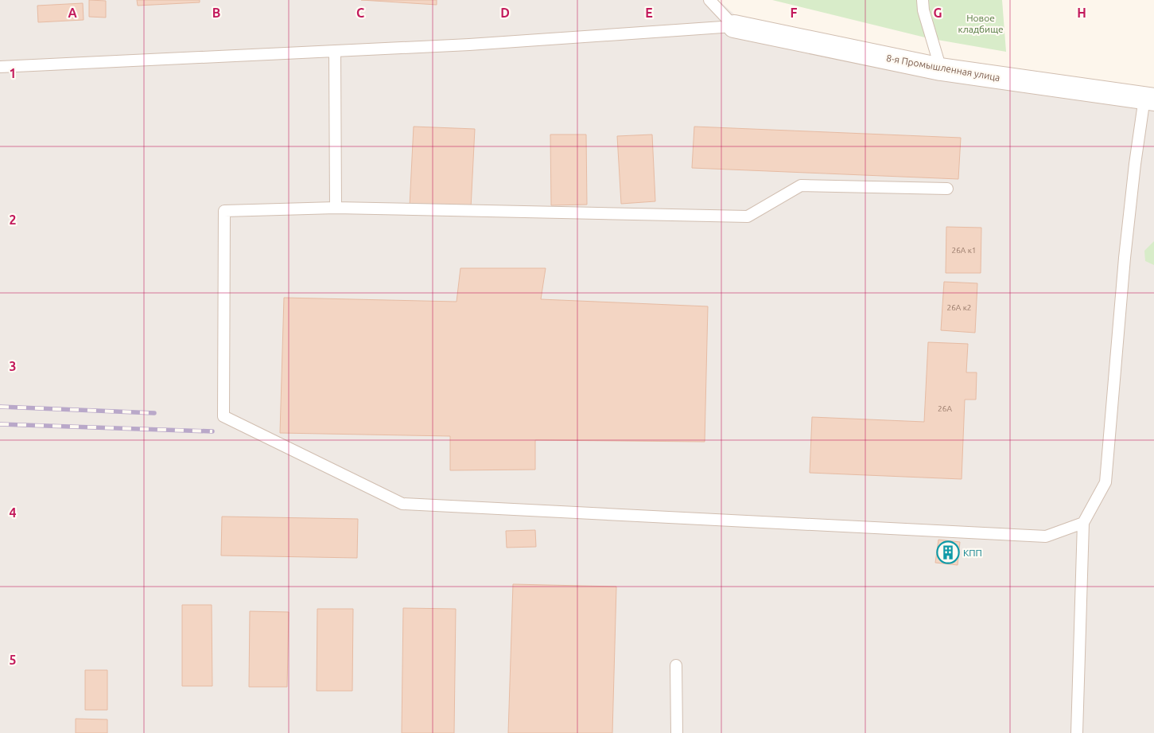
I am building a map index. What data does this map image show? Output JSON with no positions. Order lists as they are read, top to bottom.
{
  "streets": {
    "street": ["8-я Промышленная улица"]
  },
  "parks": ["Новое кладбище"],
  "places": {
    "building": ["КПП"]
  },
  "house_numbers": ["26А к1", "26А к2", "26А"],
  "grid": {
    "columns": [
      "A",
      "B",
      "C",
      "D",
      "E",
      "F",
      "G",
      "H"
    ],
    "rows": [
      "1",
      "2",
      "3",
      "4",
      "5"
    ]
  }
}
